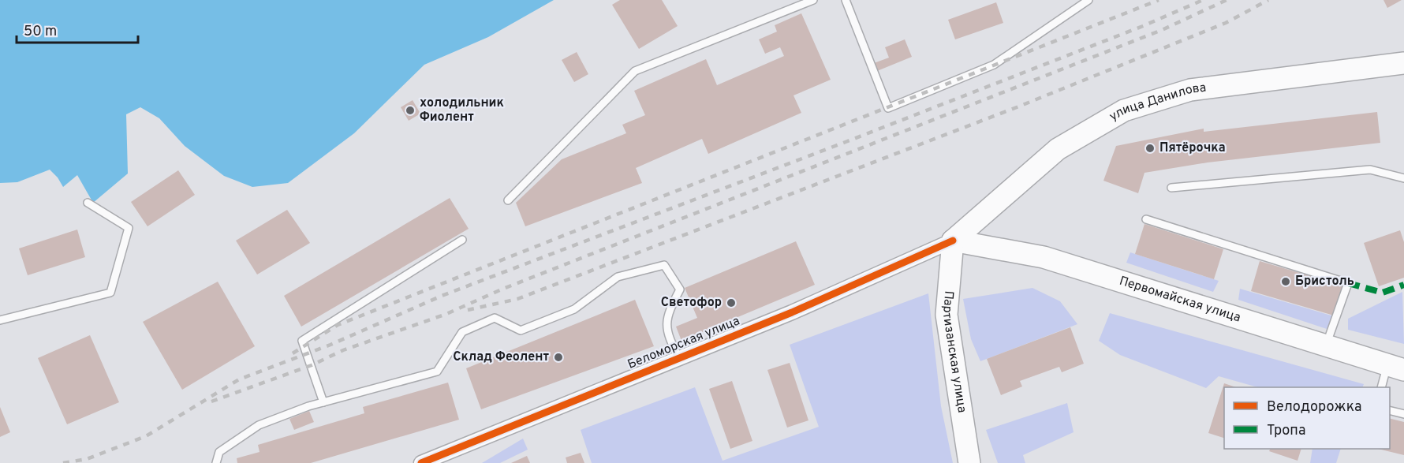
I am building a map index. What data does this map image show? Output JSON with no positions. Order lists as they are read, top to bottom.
{
  "streets": {
    "main road": ["улица Данилова", "Первомайская улица", "Партизанская улица"],
    "street": ["Беломорская улица"]
  },
  "crossings": [
    ["улица Данилова", "Первомайская улица"],
    ["улица Данилова", "Беломорская улица"],
    ["улица Данилова", "Партизанская улица"],
    ["Первомайская улица", "Беломорская улица"],
    ["Первомайская улица", "Партизанская улица"],
    ["Беломорская улица", "Партизанская улица"]
  ],
  "places": [
    "холодильник Фиолент",
    "Пятёрочка",
    "Бристоль",
    "Светофор",
    "Склад Феолент"
  ],
  "legend": ["Велодорожка", "Тропа"],
  "scale_bar": "50 m"
}
